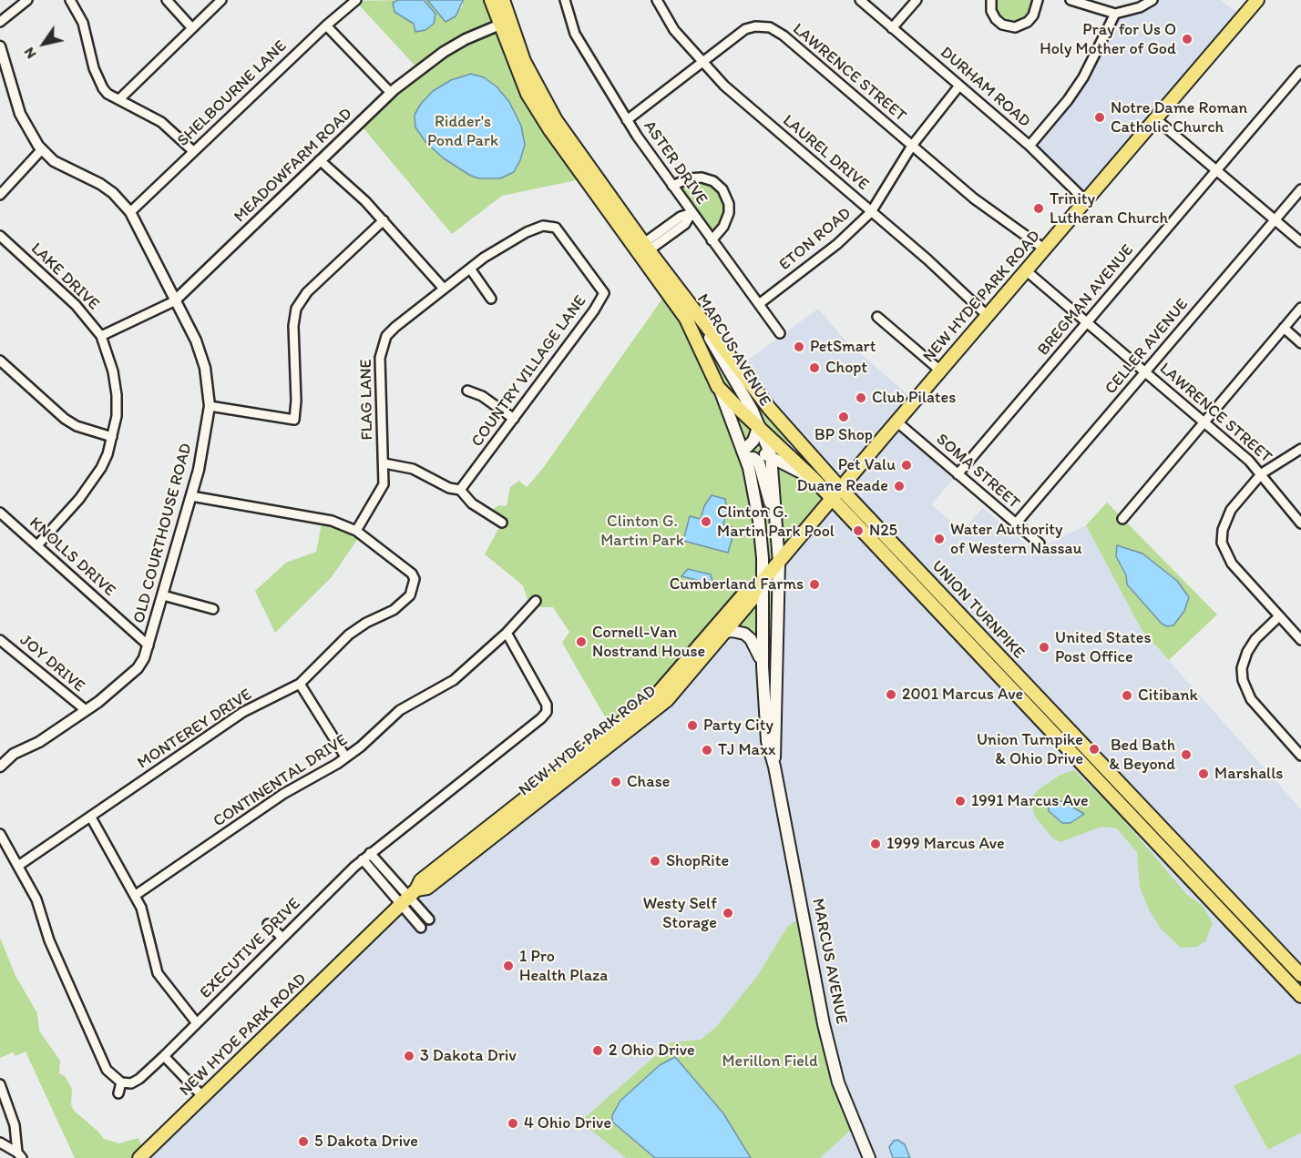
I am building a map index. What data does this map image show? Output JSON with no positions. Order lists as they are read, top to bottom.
{
  "streets": {
    "main road": ["NEW HYDE PARK ROAD", "MARCUS AVENUE", "UNION TURNPIKE"],
    "street": [
      "LAWRENCE STREET",
      "DURHAM ROAD",
      "SHELBOURNE LANE",
      "LAUREL DRIVE",
      "ASTER DRIVE",
      "MEADOWFARM ROAD",
      "ETON ROAD",
      "LAKE DRIVE",
      "BREGMAN AVENUE",
      "CELLER AVENUE",
      "COUNTRY VILLAGE LANE",
      "FLAG LANE",
      "SOMA STREET",
      "OLD COURTHOUSE ROAD",
      "KNOLLS DRIVE",
      "JOY DRIVE",
      "MONTEREY DRIVE",
      "CONTINENTAL DRIVE",
      "EXECUTIVE DRIVE"
    ]
  },
  "crossings": [
    ["LAWRENCE STREET", "LAUREL DRIVE"],
    ["LAWRENCE STREET", "ASTER DRIVE"],
    ["LAWRENCE STREET", "ETON ROAD"],
    ["LAWRENCE STREET", "NEW HYDE PARK ROAD"],
    ["LAWRENCE STREET", "BREGMAN AVENUE"],
    ["LAWRENCE STREET", "CELLER AVENUE"],
    ["DURHAM ROAD", "ETON ROAD"],
    ["DURHAM ROAD", "NEW HYDE PARK ROAD"],
    ["SHELBOURNE LANE", "OLD COURTHOUSE ROAD"],
    ["LAUREL DRIVE", "ETON ROAD"],
    ["LAUREL DRIVE", "NEW HYDE PARK ROAD"],
    ["ASTER DRIVE", "ETON ROAD"],
    ["MEADOWFARM ROAD", "LAKE DRIVE"],
    ["MEADOWFARM ROAD", "MARCUS AVENUE"],
    ["MEADOWFARM ROAD", "OLD COURTHOUSE ROAD"],
    ["LAKE DRIVE", "KNOLLS DRIVE"],
    ["NEW HYDE PARK ROAD", "MARCUS AVENUE"],
    ["NEW HYDE PARK ROAD", "SOMA STREET"],
    ["NEW HYDE PARK ROAD", "UNION TURNPIKE"],
    ["BREGMAN AVENUE", "SOMA STREET"],
    ["CELLER AVENUE", "SOMA STREET"],
    ["MARCUS AVENUE", "UNION TURNPIKE"],
    ["COUNTRY VILLAGE LANE", "FLAG LANE"],
    ["OLD COURTHOUSE ROAD", "KNOLLS DRIVE"],
    ["OLD COURTHOUSE ROAD", "JOY DRIVE"],
    ["CONTINENTAL DRIVE", "EXECUTIVE DRIVE"]
  ],
  "parks": ["Ridder's Pond Park", "Clinton G. Martin Park", "Merillon Field"],
  "places": [
    "Pray for Us O Holy Mother of God",
    "Notre Dame Roman Catholic Church",
    "Trinity Lutheran Church",
    "PetSmart",
    "Chopt",
    "Club Pilates",
    "BP Shop",
    "Pet Valu",
    "Duane Reade",
    "Clinton G. Martin Park Pool",
    "N25",
    "Water Authority of Western Nassau",
    "Cumberland Farms",
    "Cornell-Van Nostrand House",
    "United States Post Office",
    "2001 Marcus Ave",
    "Citibank",
    "Party City",
    "Union Turnpike & Ohio Drive",
    "TJ Maxx",
    "Bed Bath & Beyond",
    "Marshalls",
    "Chase",
    "1991 Marcus Ave",
    "1999 Marcus Ave",
    "ShopRite",
    "Westy Self Storage",
    "1 Pro Health Plaza",
    "2 Ohio Drive",
    "3 Dakota Driv",
    "4 Ohio Drive",
    "5 Dakota Drive"
  ],
  "north": "bottom left"
}
